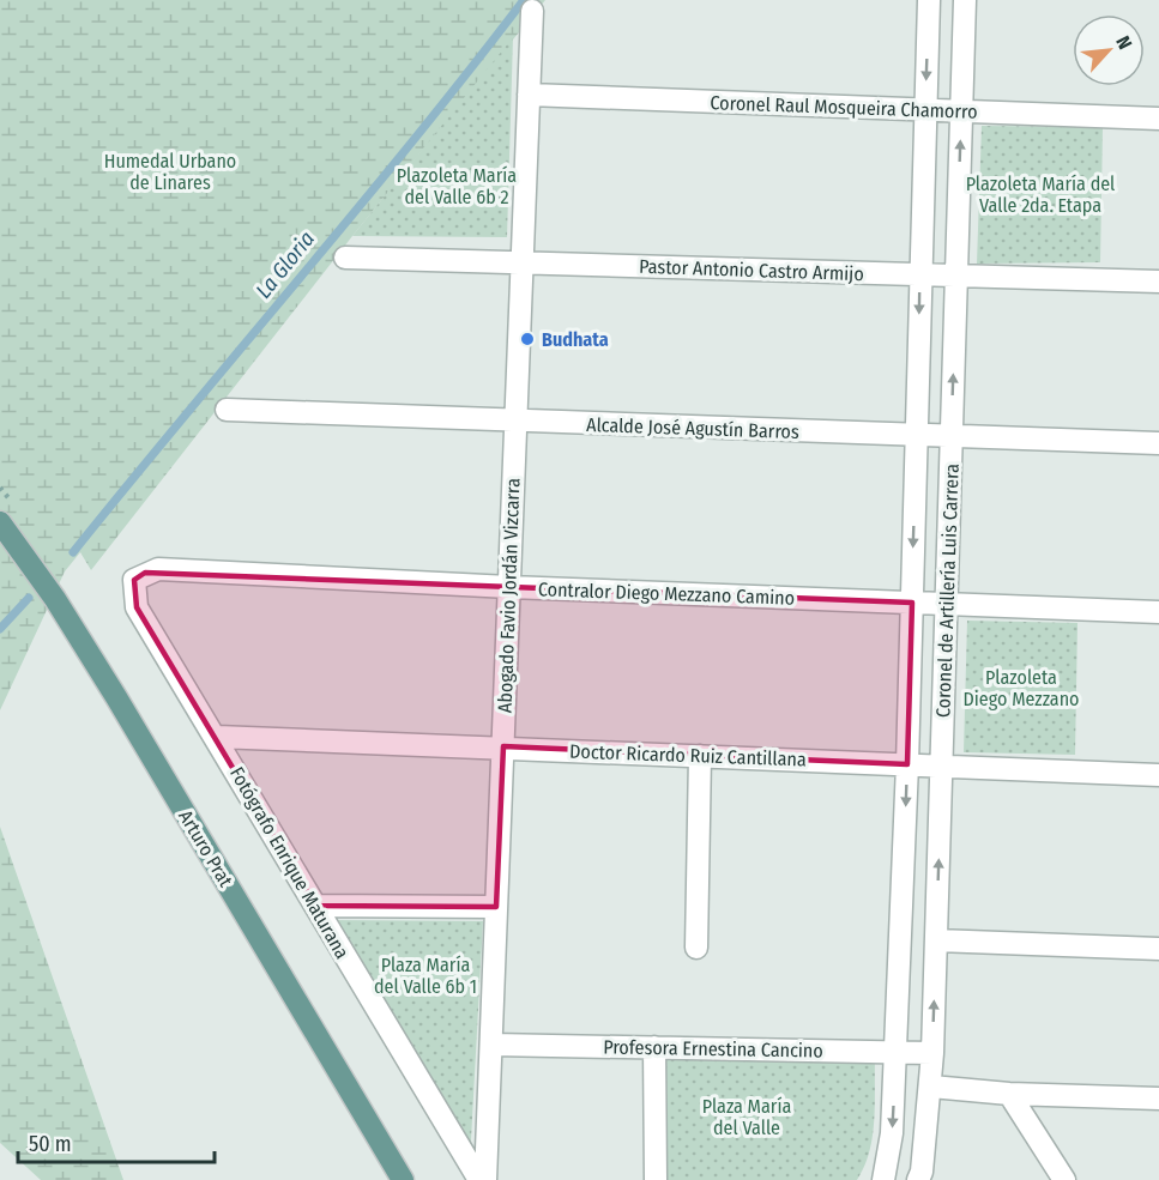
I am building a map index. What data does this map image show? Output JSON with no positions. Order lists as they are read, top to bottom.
{
  "streets": {
    "main road": ["Arturo Prat"],
    "street": [
      "Coronel Raul Mosqueira Chamorro",
      "Pastor Antonio Castro Armijo",
      "Alcalde José Agustín Barros",
      "Coronel de Artillería Luis Carrera",
      "Contralor Diego Mezzano Camino",
      "Abogado Favio Jordán Vizcarra",
      "Doctor Ricardo Ruiz Cantillana",
      "Fotógrafo Enrique Maturana",
      "Profesora Ernestina Cancino"
    ]
  },
  "crossings": [
    ["Coronel Raul Mosqueira Chamorro", "Coronel de Artillería Luis Carrera"],
    ["Coronel Raul Mosqueira Chamorro", "Abogado Favio Jordán Vizcarra"],
    ["Pastor Antonio Castro Armijo", "Coronel de Artillería Luis Carrera"],
    ["Pastor Antonio Castro Armijo", "Abogado Favio Jordán Vizcarra"],
    ["Alcalde José Agustín Barros", "Coronel de Artillería Luis Carrera"],
    ["Alcalde José Agustín Barros", "Abogado Favio Jordán Vizcarra"],
    ["Coronel de Artillería Luis Carrera", "Contralor Diego Mezzano Camino"],
    ["Coronel de Artillería Luis Carrera", "Doctor Ricardo Ruiz Cantillana"],
    ["Coronel de Artillería Luis Carrera", "Profesora Ernestina Cancino"],
    ["Contralor Diego Mezzano Camino", "Abogado Favio Jordán Vizcarra"],
    ["Contralor Diego Mezzano Camino", "Fotógrafo Enrique Maturana"],
    ["Abogado Favio Jordán Vizcarra", "Doctor Ricardo Ruiz Cantillana"],
    ["Abogado Favio Jordán Vizcarra", "Profesora Ernestina Cancino"],
    ["Doctor Ricardo Ruiz Cantillana", "Fotógrafo Enrique Maturana"]
  ],
  "water": ["La Gloria"],
  "parks": [
    "Humedal Urbano de Linares",
    "Plazoleta María del Valle 6b 2",
    "Plazoleta María del Valle 2da. Etapa",
    "Plazoleta Diego Mezzano",
    "Plaza María del Valle 6b 1",
    "Plaza María del Valle"
  ],
  "places": ["Budhata"],
  "scale_bar": "50 m",
  "north": "top right"
}
